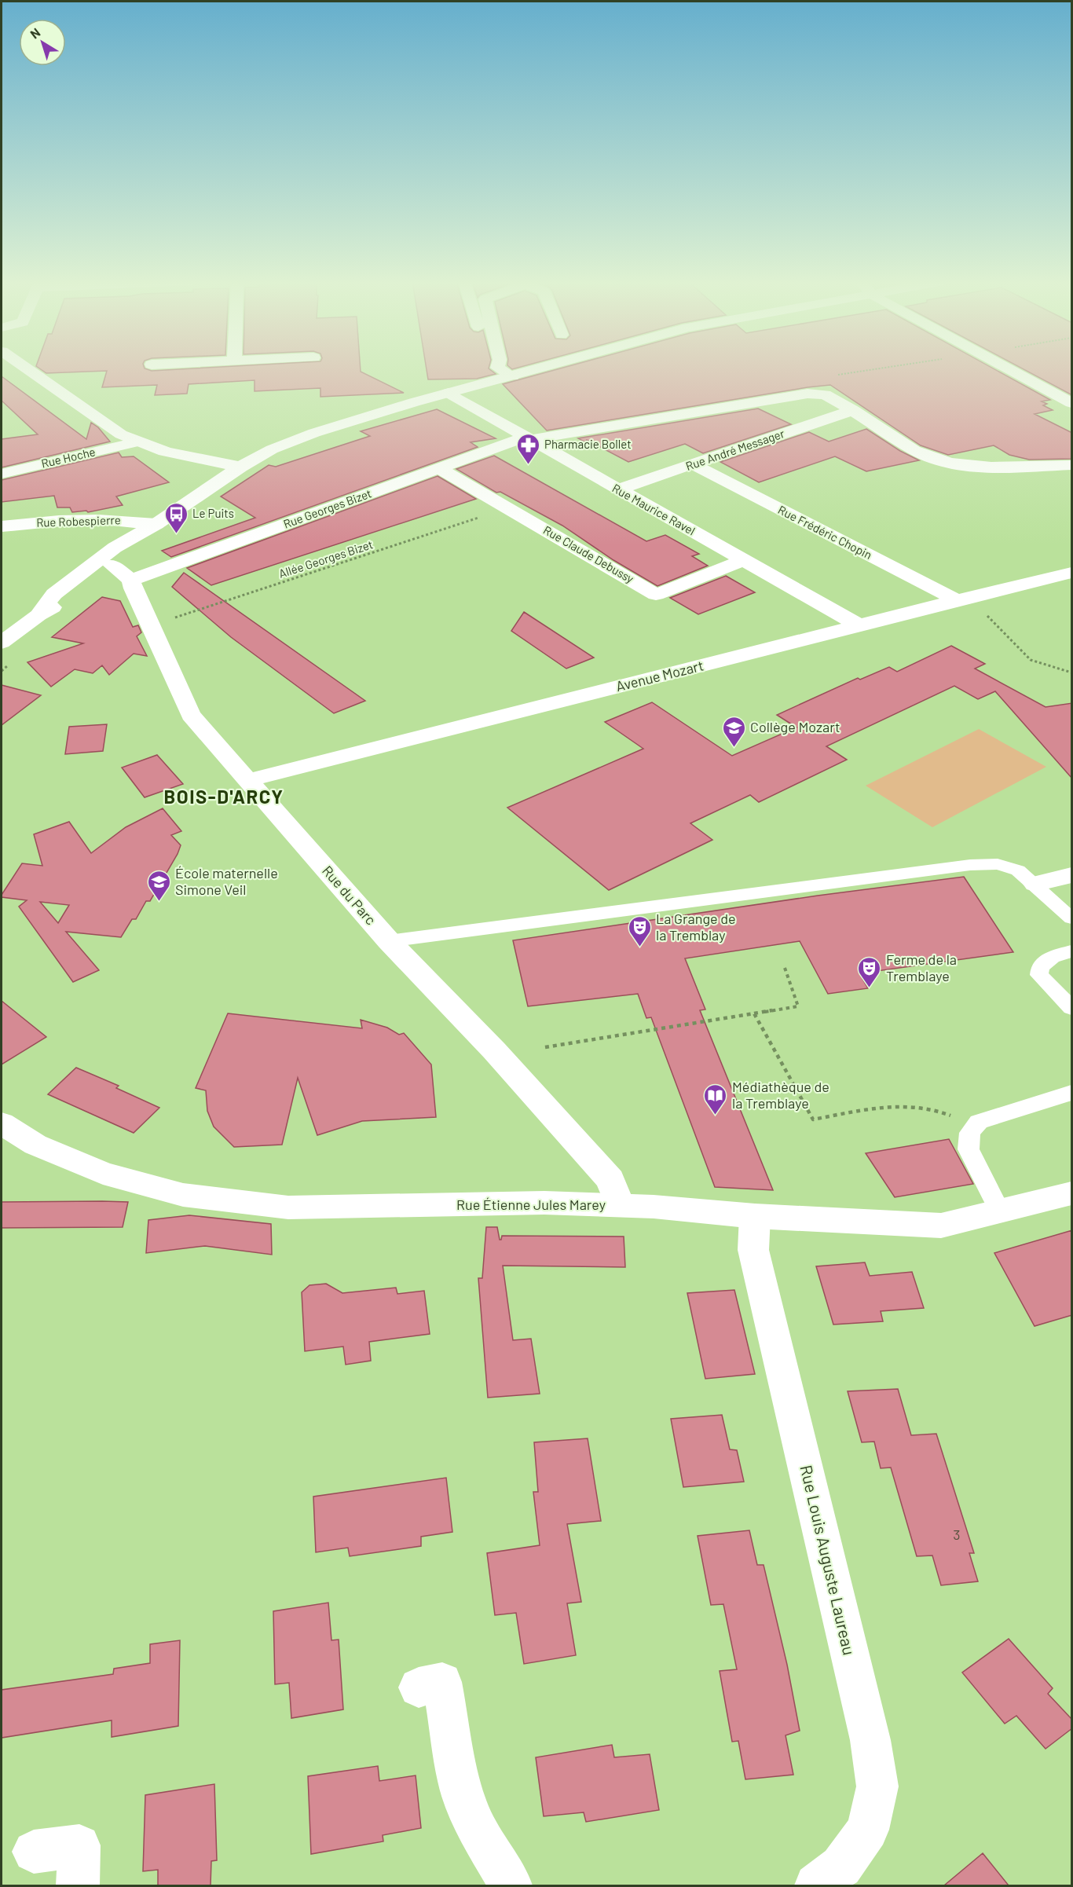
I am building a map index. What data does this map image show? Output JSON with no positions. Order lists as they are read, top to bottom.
{
  "streets": {
    "street": [
      "Rue André Messager",
      "Rue Hoche",
      "Rue Georges Bizet",
      "Rue Maurice Ravel",
      "Rue Robespierre",
      "Rue Frédéric Chopin",
      "Rue Claude Debussy",
      "Avenue Mozart",
      "Rue du Parc",
      "Rue Étienne Jules Marey",
      "Rue Louis Auguste Laureau"
    ],
    "path": ["Allée Georges Bizet"]
  },
  "crossings": [
    ["Rue André Messager", "Rue Georges Bizet"],
    ["Rue André Messager", "Rue Maurice Ravel"],
    ["Rue André Messager", "Rue Frédéric Chopin"],
    ["Rue Georges Bizet", "Rue Maurice Ravel"],
    ["Rue Georges Bizet", "Rue Claude Debussy"],
    ["Rue Georges Bizet", "Rue du Parc"],
    ["Rue Maurice Ravel", "Rue Claude Debussy"],
    ["Rue Maurice Ravel", "Avenue Mozart"],
    ["Rue Frédéric Chopin", "Avenue Mozart"],
    ["Rue Claude Debussy", "Allée Georges Bizet"],
    ["Allée Georges Bizet", "Rue du Parc"],
    ["Avenue Mozart", "Rue du Parc"],
    ["Rue du Parc", "Rue Étienne Jules Marey"],
    ["Rue Étienne Jules Marey", "Rue Louis Auguste Laureau"]
  ],
  "districts": ["BOIS-D'ARCY"],
  "places": {
    "pharmacy": ["Pharmacie Bollet"],
    "bus stop": ["Le Puits"],
    "school or university": ["Collège Mozart", "École maternelle Simone Veil"],
    "theatre": ["La Grange de la Tremblay", "Ferme de la Tremblaye"],
    "library": ["Médiathèque de la Tremblaye"]
  },
  "house_numbers": ["3"],
  "north": "top left"
}
